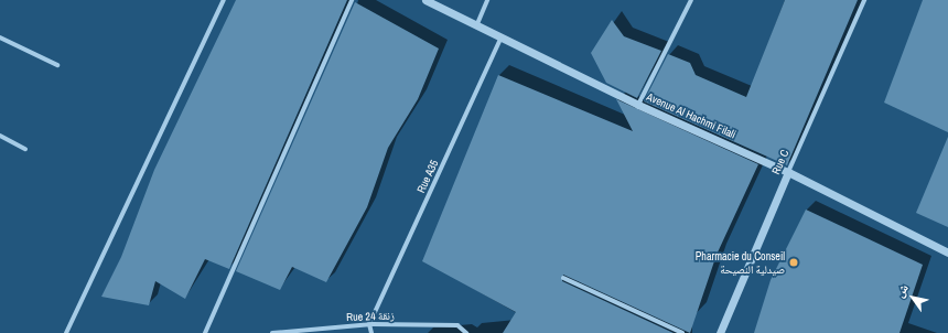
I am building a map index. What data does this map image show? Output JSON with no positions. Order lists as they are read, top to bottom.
{
  "streets": {
    "street": [
      "Avenue Al Hachmi Filali",
      "Rue C",
      "Rue A35",
      "Rue 24 زنقة"
    ]
  },
  "crossings": [
    ["Avenue Al Hachmi Filali", "Rue C"],
    ["Avenue Al Hachmi Filali", "Rue A35"],
    ["Rue A35", "Rue 24 زنقة"]
  ],
  "places": ["Pharmacie du Conseil صيدلية النصيحة"],
  "north": "top left"
}
